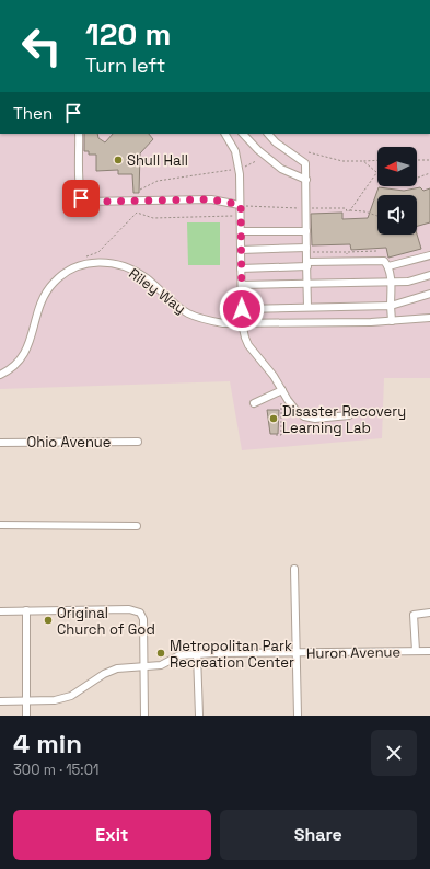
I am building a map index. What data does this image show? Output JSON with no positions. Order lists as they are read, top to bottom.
{
  "streets": {
    "street": ["Riley Way", "Ohio Avenue", "Huron Avenue"]
  },
  "places": [
    "Shull Hall",
    "Disaster Recovery Learning Lab",
    "Original Church of God",
    "Metropolitan Park Recreation Center"
  ],
  "north": "left",
  "page": {
    "turn": ["120 m", "Turn left"],
    "then": "Then",
    "heading": ["4 min", "300 m · 15:01"],
    "buttons": ["Exit", "Share"]
  }
}
